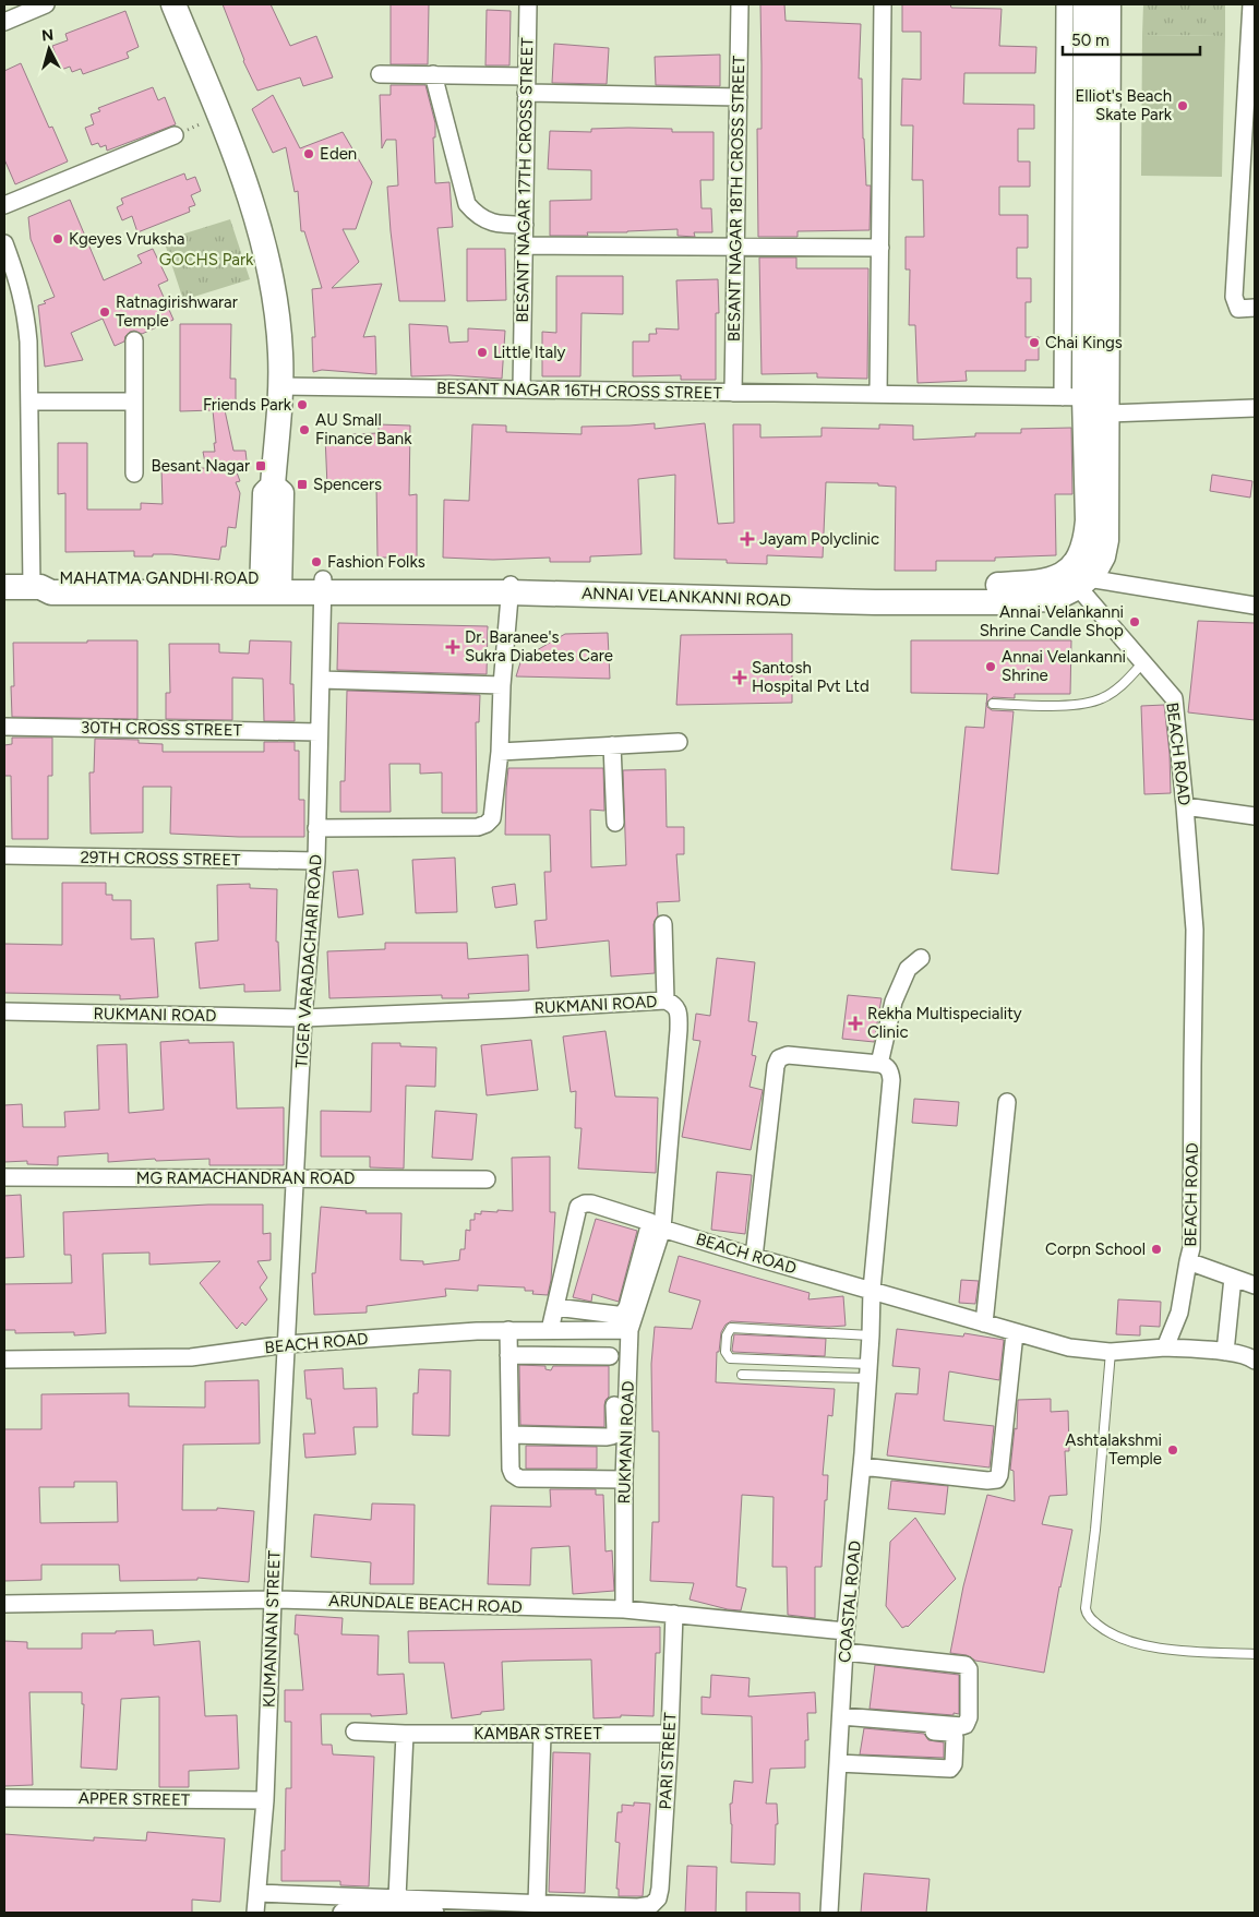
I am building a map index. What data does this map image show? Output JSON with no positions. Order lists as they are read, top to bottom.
{
  "streets": {
    "street": [
      "BESANT NAGAR 17TH CROSS STREET",
      "BESANT NAGAR 18TH CROSS STREET",
      "BESANT NAGAR 16TH CROSS STREET",
      "MAHATMA GANDHI ROAD",
      "ANNAI VELANKANNI ROAD",
      "30TH CROSS STREET",
      "BEACH ROAD",
      "29TH CROSS STREET",
      "TIGER VARADACHARI ROAD",
      "RUKMANI ROAD",
      "MG RAMACHANDRAN ROAD",
      "COASTAL ROAD",
      "ARUNDALE BEACH ROAD",
      "KUMANNAN STREET",
      "KAMBAR STREET",
      "PARI STREET",
      "APPER STREET"
    ]
  },
  "crossings": [
    ["BESANT NAGAR 17TH CROSS STREET", "BESANT NAGAR 16TH CROSS STREET"],
    ["BESANT NAGAR 18TH CROSS STREET", "BESANT NAGAR 16TH CROSS STREET"],
    ["MAHATMA GANDHI ROAD", "ANNAI VELANKANNI ROAD"],
    ["ANNAI VELANKANNI ROAD", "BEACH ROAD"],
    ["ANNAI VELANKANNI ROAD", "TIGER VARADACHARI ROAD"],
    ["30TH CROSS STREET", "TIGER VARADACHARI ROAD"],
    ["BEACH ROAD", "TIGER VARADACHARI ROAD"],
    ["BEACH ROAD", "RUKMANI ROAD"],
    ["BEACH ROAD", "COASTAL ROAD"],
    ["BEACH ROAD", "KUMANNAN STREET"],
    ["29TH CROSS STREET", "TIGER VARADACHARI ROAD"],
    ["TIGER VARADACHARI ROAD", "RUKMANI ROAD"],
    ["TIGER VARADACHARI ROAD", "MG RAMACHANDRAN ROAD"],
    ["TIGER VARADACHARI ROAD", "KUMANNAN STREET"],
    ["RUKMANI ROAD", "ARUNDALE BEACH ROAD"],
    ["COASTAL ROAD", "ARUNDALE BEACH ROAD"],
    ["ARUNDALE BEACH ROAD", "KUMANNAN STREET"],
    ["ARUNDALE BEACH ROAD", "PARI STREET"],
    ["KUMANNAN STREET", "APPER STREET"],
    ["KAMBAR STREET", "PARI STREET"]
  ],
  "parks": ["GOCHS Park"],
  "places": {
    "other": [
      "Elliot's Beach Skate Park",
      "Eden",
      "Kgeyes Vruksha",
      "Ratnagirishwarar Temple",
      "Chai Kings",
      "Little Italy",
      "Friends Park",
      "AU Small Finance Bank",
      "Fashion Folks",
      "Annai Velankanni Shrine Candle Shop",
      "Annai Velankanni Shrine",
      "Corpn School",
      "Ashtalakshmi Temple"
    ],
    "transit": ["Besant Nagar", "Spencers"],
    "health": [
      "Jayam Polyclinic",
      "Dr. Baranee's Sukra Diabetes Care",
      "Santosh Hospital Pvt Ltd",
      "Rekha Multispeciality Clinic"
    ]
  },
  "scale_bar": "50 m",
  "north": "top"
}
